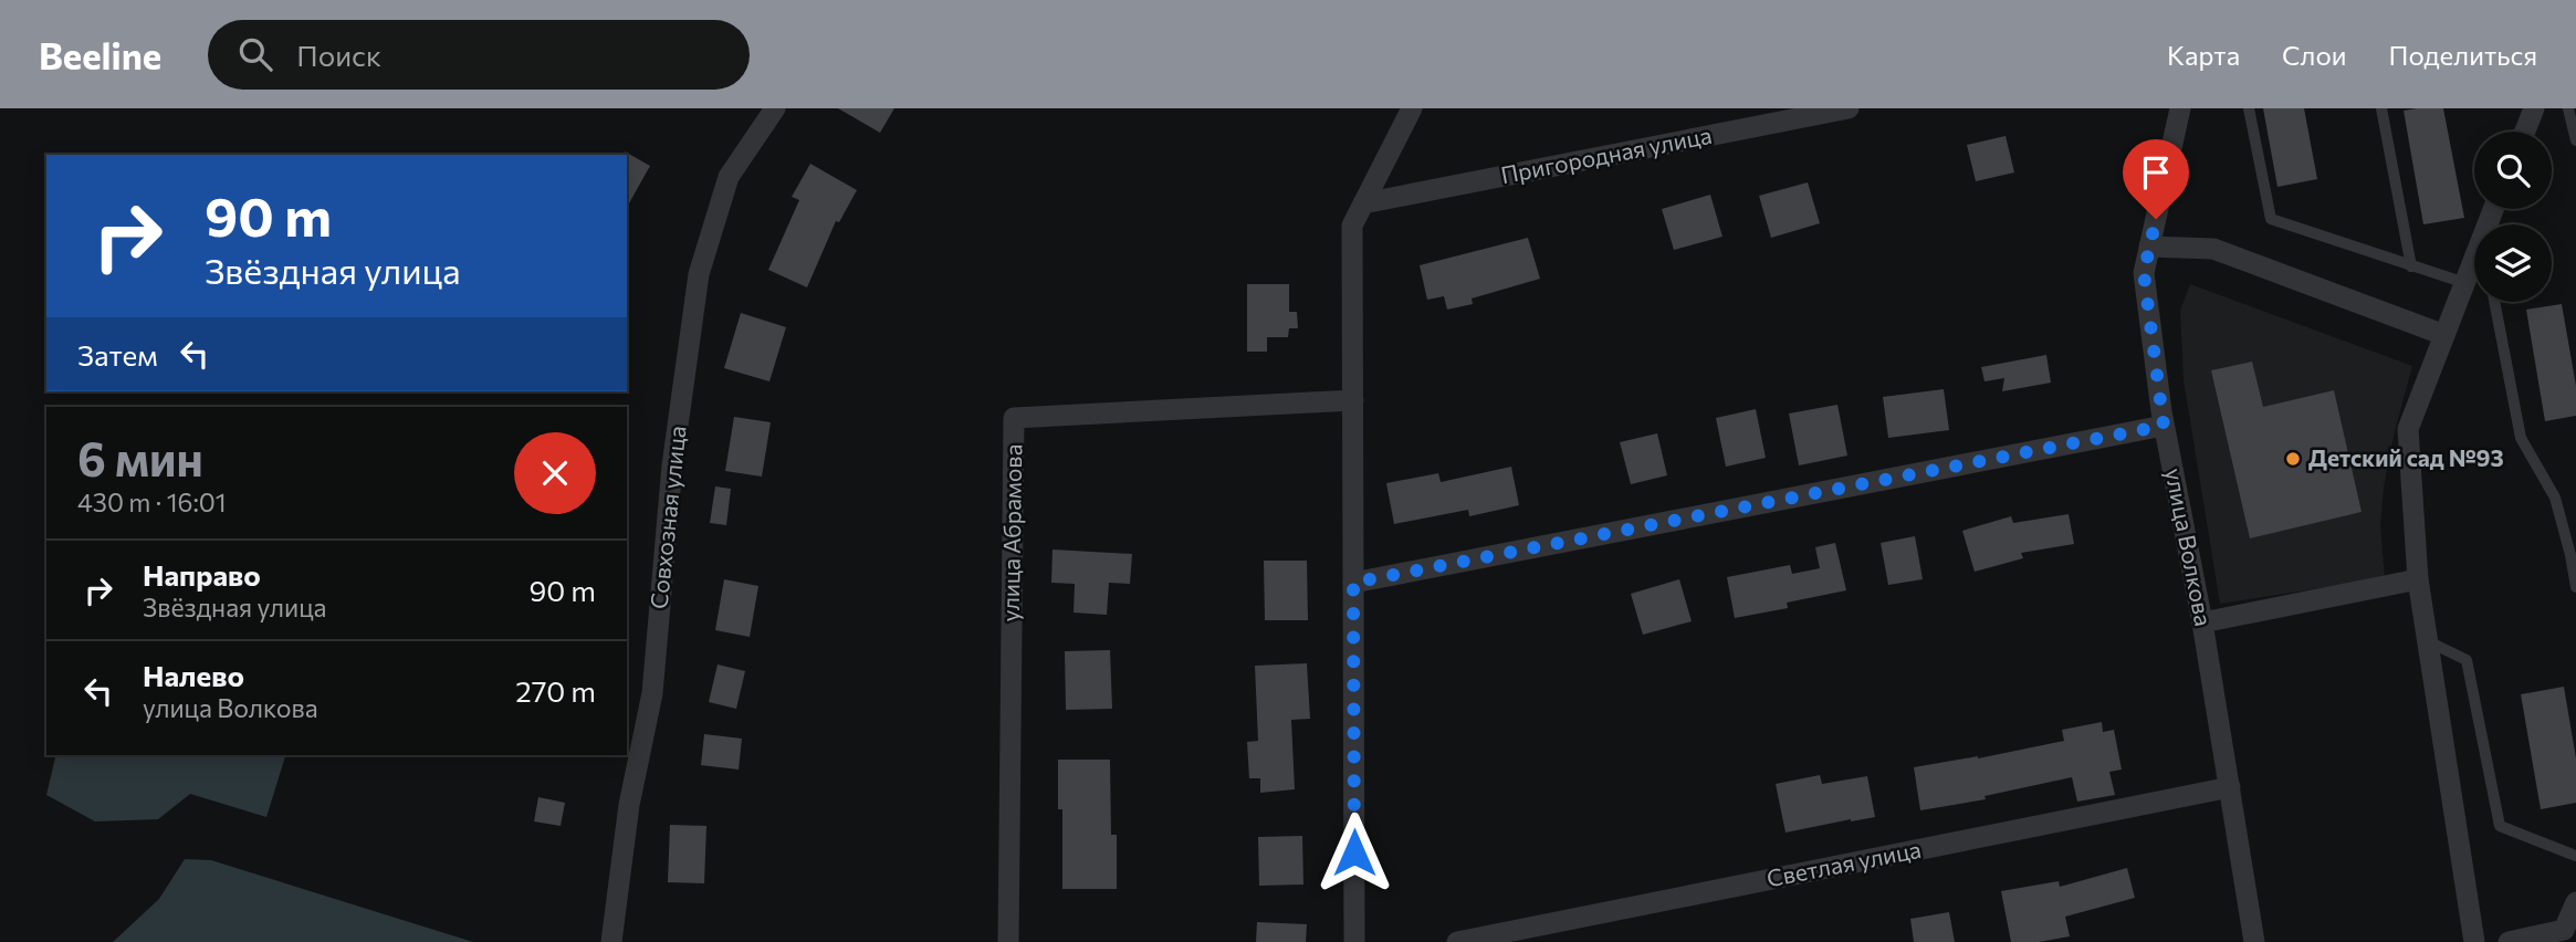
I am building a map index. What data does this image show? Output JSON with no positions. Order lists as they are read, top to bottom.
{
  "streets": {
    "street": [
      "Пригородная улица",
      "Совхозная улица",
      "улица Абрамова",
      "улица Волкова",
      "Светлая улица"
    ]
  },
  "crossings": [
    ["улица Волкова", "Светлая улица"]
  ],
  "places": ["Детский сад №93"],
  "page": {
    "header": "Beeline",
    "search": "Поиск",
    "nav": ["Карта", "Слои", "Поделиться"],
    "turn": ["90 m", "Звёздная улица"],
    "then": "Затем",
    "heading": ["6 мин", "430 m · 16:01"],
    "list": [
      {
        "name": "Направо",
        "note": "Звёздная улица",
        "value": "90 m"
      },
      {
        "name": "Налево",
        "note": "улица Волкова",
        "value": "270 m"
      }
    ]
  }
}
